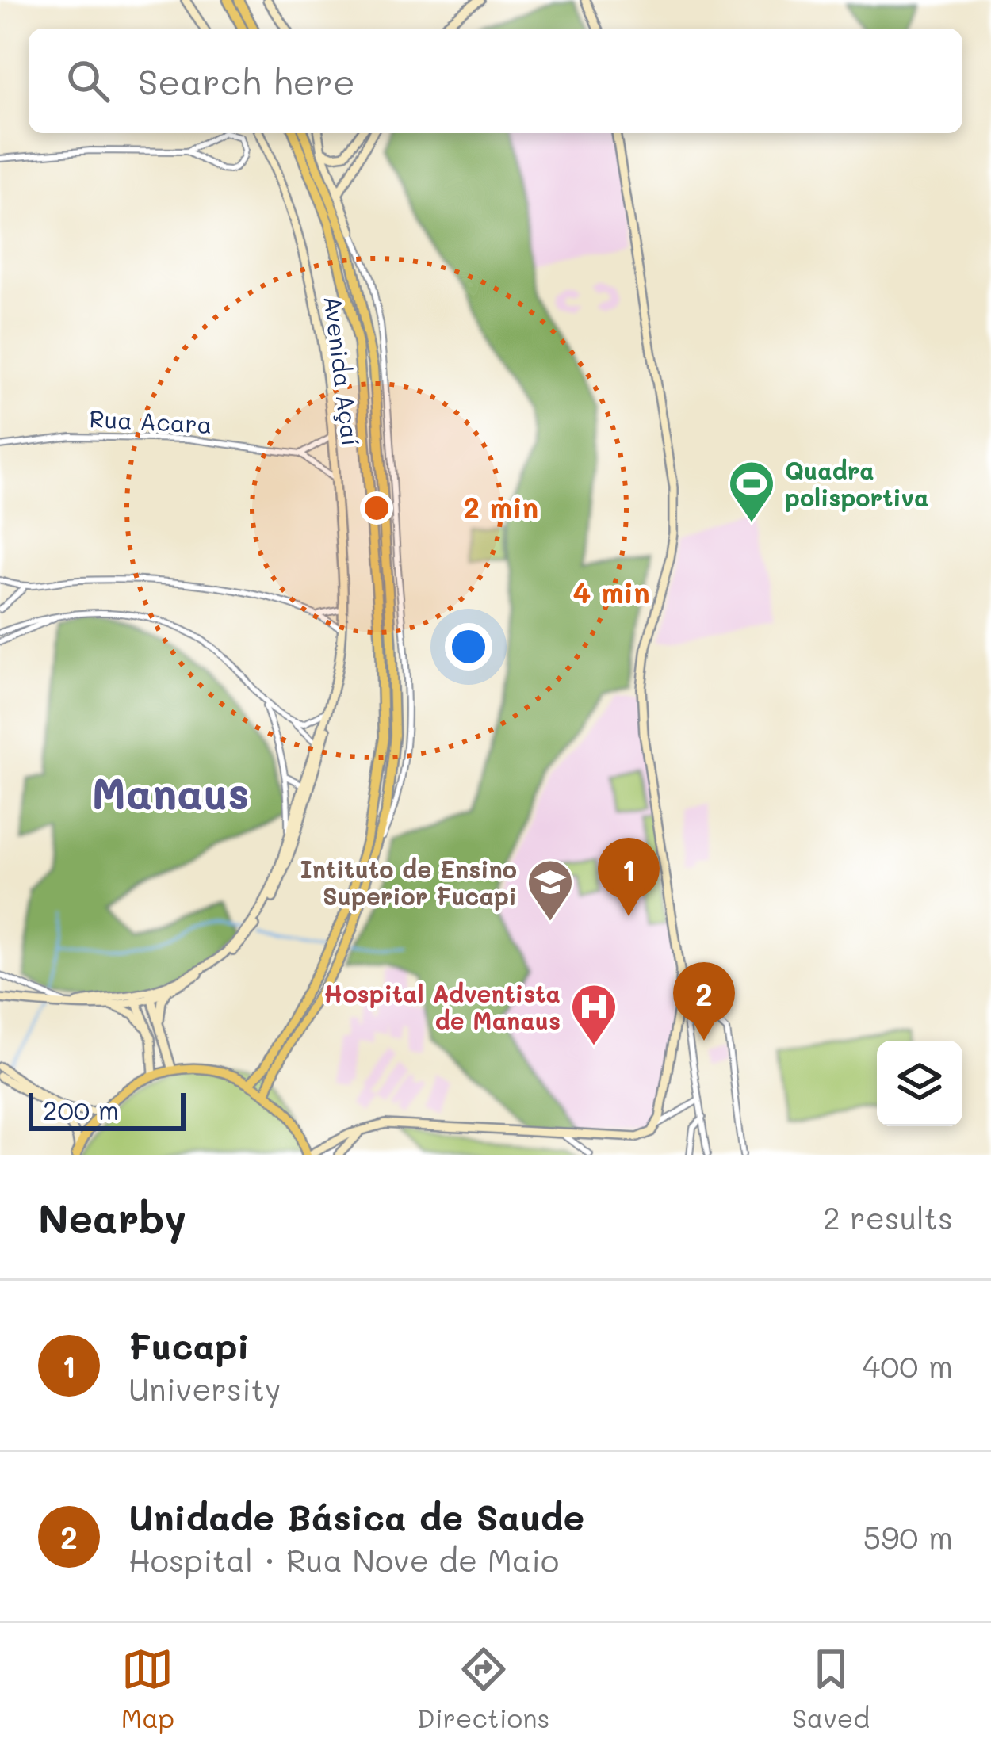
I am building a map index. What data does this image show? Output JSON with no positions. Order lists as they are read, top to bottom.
{
  "streets": {
    "street": ["Avenida Açaí", "Rua Acara"]
  },
  "crossings": [
    ["Avenida Açaí", "Rua Acara"]
  ],
  "districts": ["Manaus"],
  "places": {
    "sports": ["Quadra polisportiva"],
    "school or university": ["Intituto de Ensino Superior Fucapi"],
    "hospital": ["Hospital Adventista de Manaus"]
  },
  "scale_bar": "200 m",
  "page": {
    "search": "Search here",
    "pins": ["1", "2"],
    "scale": "200 m",
    "heading": ["Nearby", "2 results"],
    "list": [
      {
        "mark": "1",
        "name": "Fucapi",
        "note": "University",
        "value": "400 m"
      },
      {
        "mark": "2",
        "name": "Unidade Básica de Saude",
        "note": "Hospital · Rua Nove de Maio",
        "value": "590 m"
      }
    ],
    "nav": ["Map", "Directions", "Saved"]
  },
  "rings": ["2 min", "4 min"]
}
